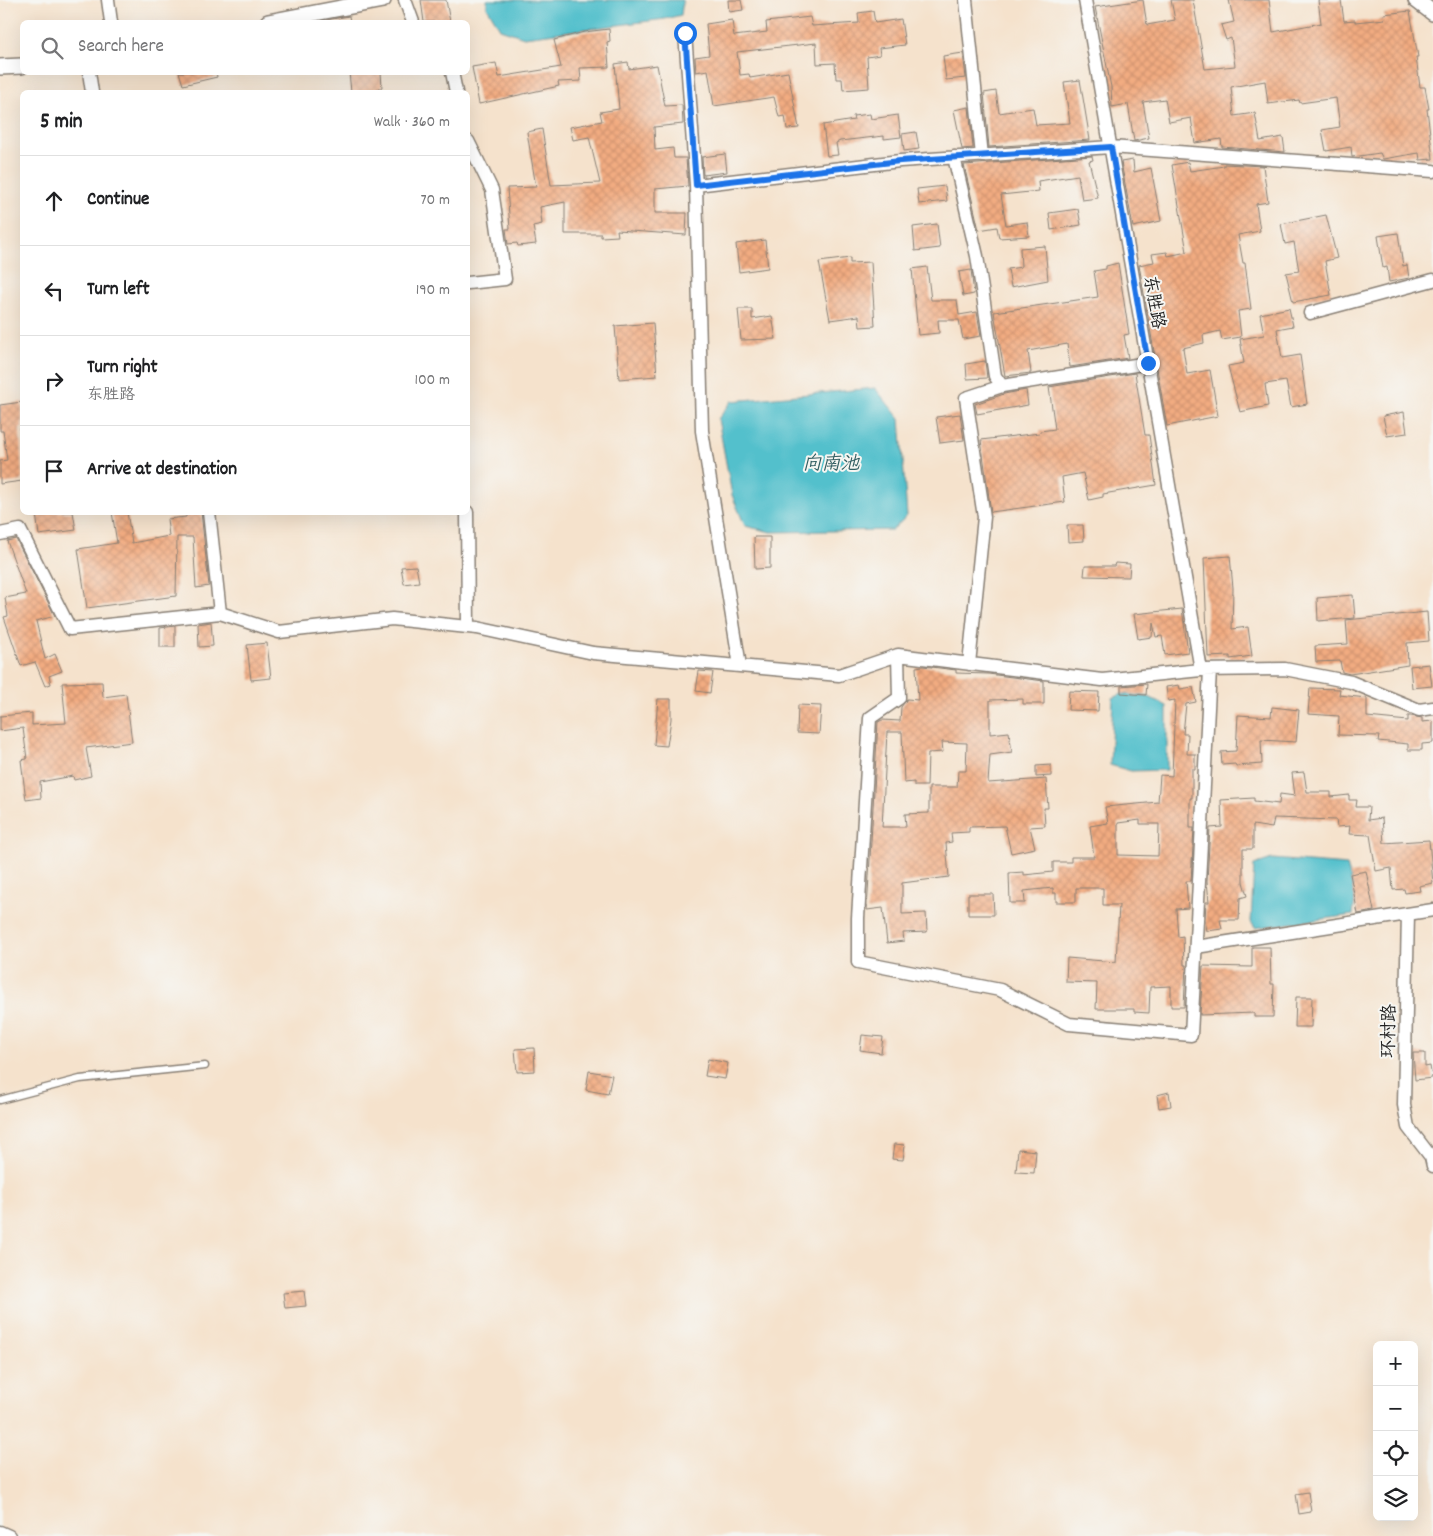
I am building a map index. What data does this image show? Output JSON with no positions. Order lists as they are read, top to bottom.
{
  "streets": {
    "street": ["东胜路", "环村路"]
  },
  "water": ["向南池"],
  "page": {
    "search": "Search here",
    "heading": ["5 min", "Walk · 360 m"],
    "list": [
      ["Continue", "70 m"],
      ["Turn left", "190 m"],
      ["Turn right", "东胜路", "100 m"],
      "Arrive at destination"
    ],
    "map_buttons": ["+", "−"]
  }
}
